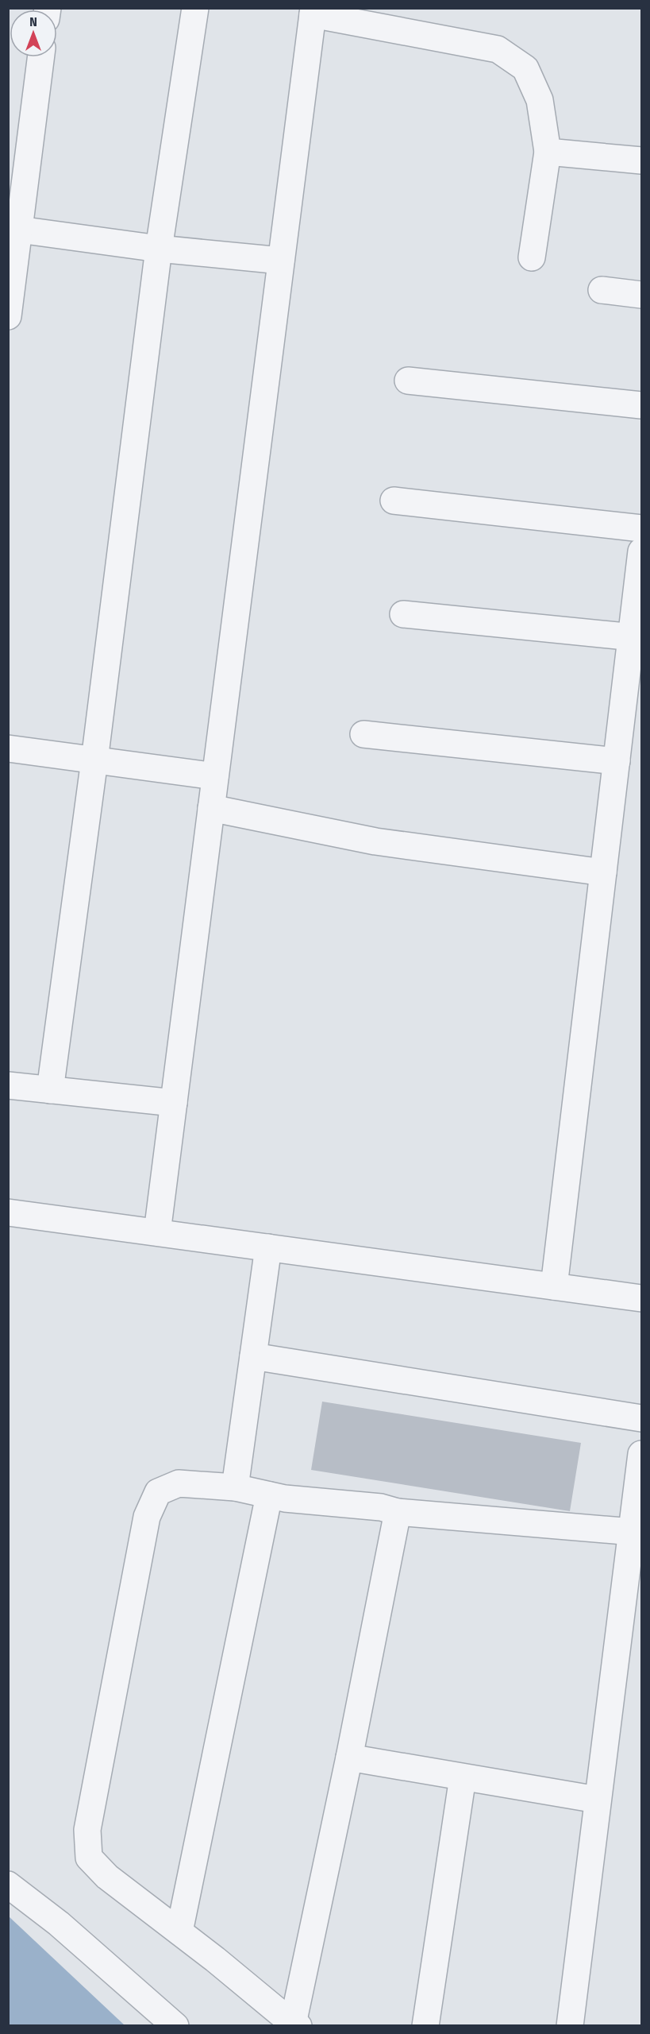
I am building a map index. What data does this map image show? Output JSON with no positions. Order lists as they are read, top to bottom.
{
  "north": "top"
}
